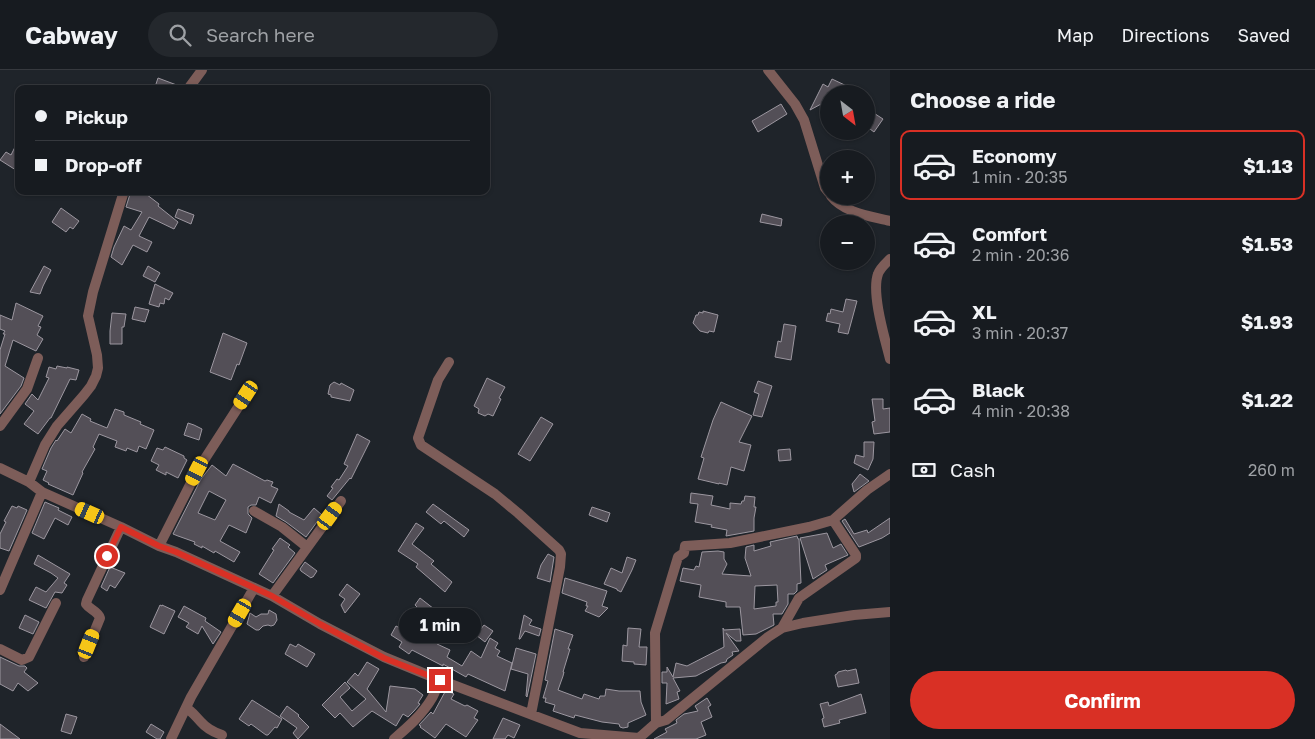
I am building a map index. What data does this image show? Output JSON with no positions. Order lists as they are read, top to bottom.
{
  "north": "bottom right",
  "page": {
    "header": "Cabway",
    "search": "Search here",
    "nav": ["Map", "Directions", "Saved"],
    "heading": "Choose a ride",
    "map_buttons": ["+", "−"],
    "banner": ["Pickup", "Drop-off"],
    "list": [
      {
        "name": "Economy",
        "note": "1 min · 20:35",
        "value": "$1.13"
      },
      {
        "name": "Comfort",
        "note": "2 min · 20:36",
        "value": "$1.53"
      },
      {
        "name": "XL",
        "note": "3 min · 20:37",
        "value": "$1.93"
      },
      {
        "name": "Black",
        "note": "4 min · 20:38",
        "value": "$1.22"
      }
    ],
    "pay": ["Cash", "260 m"],
    "bubble": "1 min",
    "buttons": "Confirm"
  }
}
